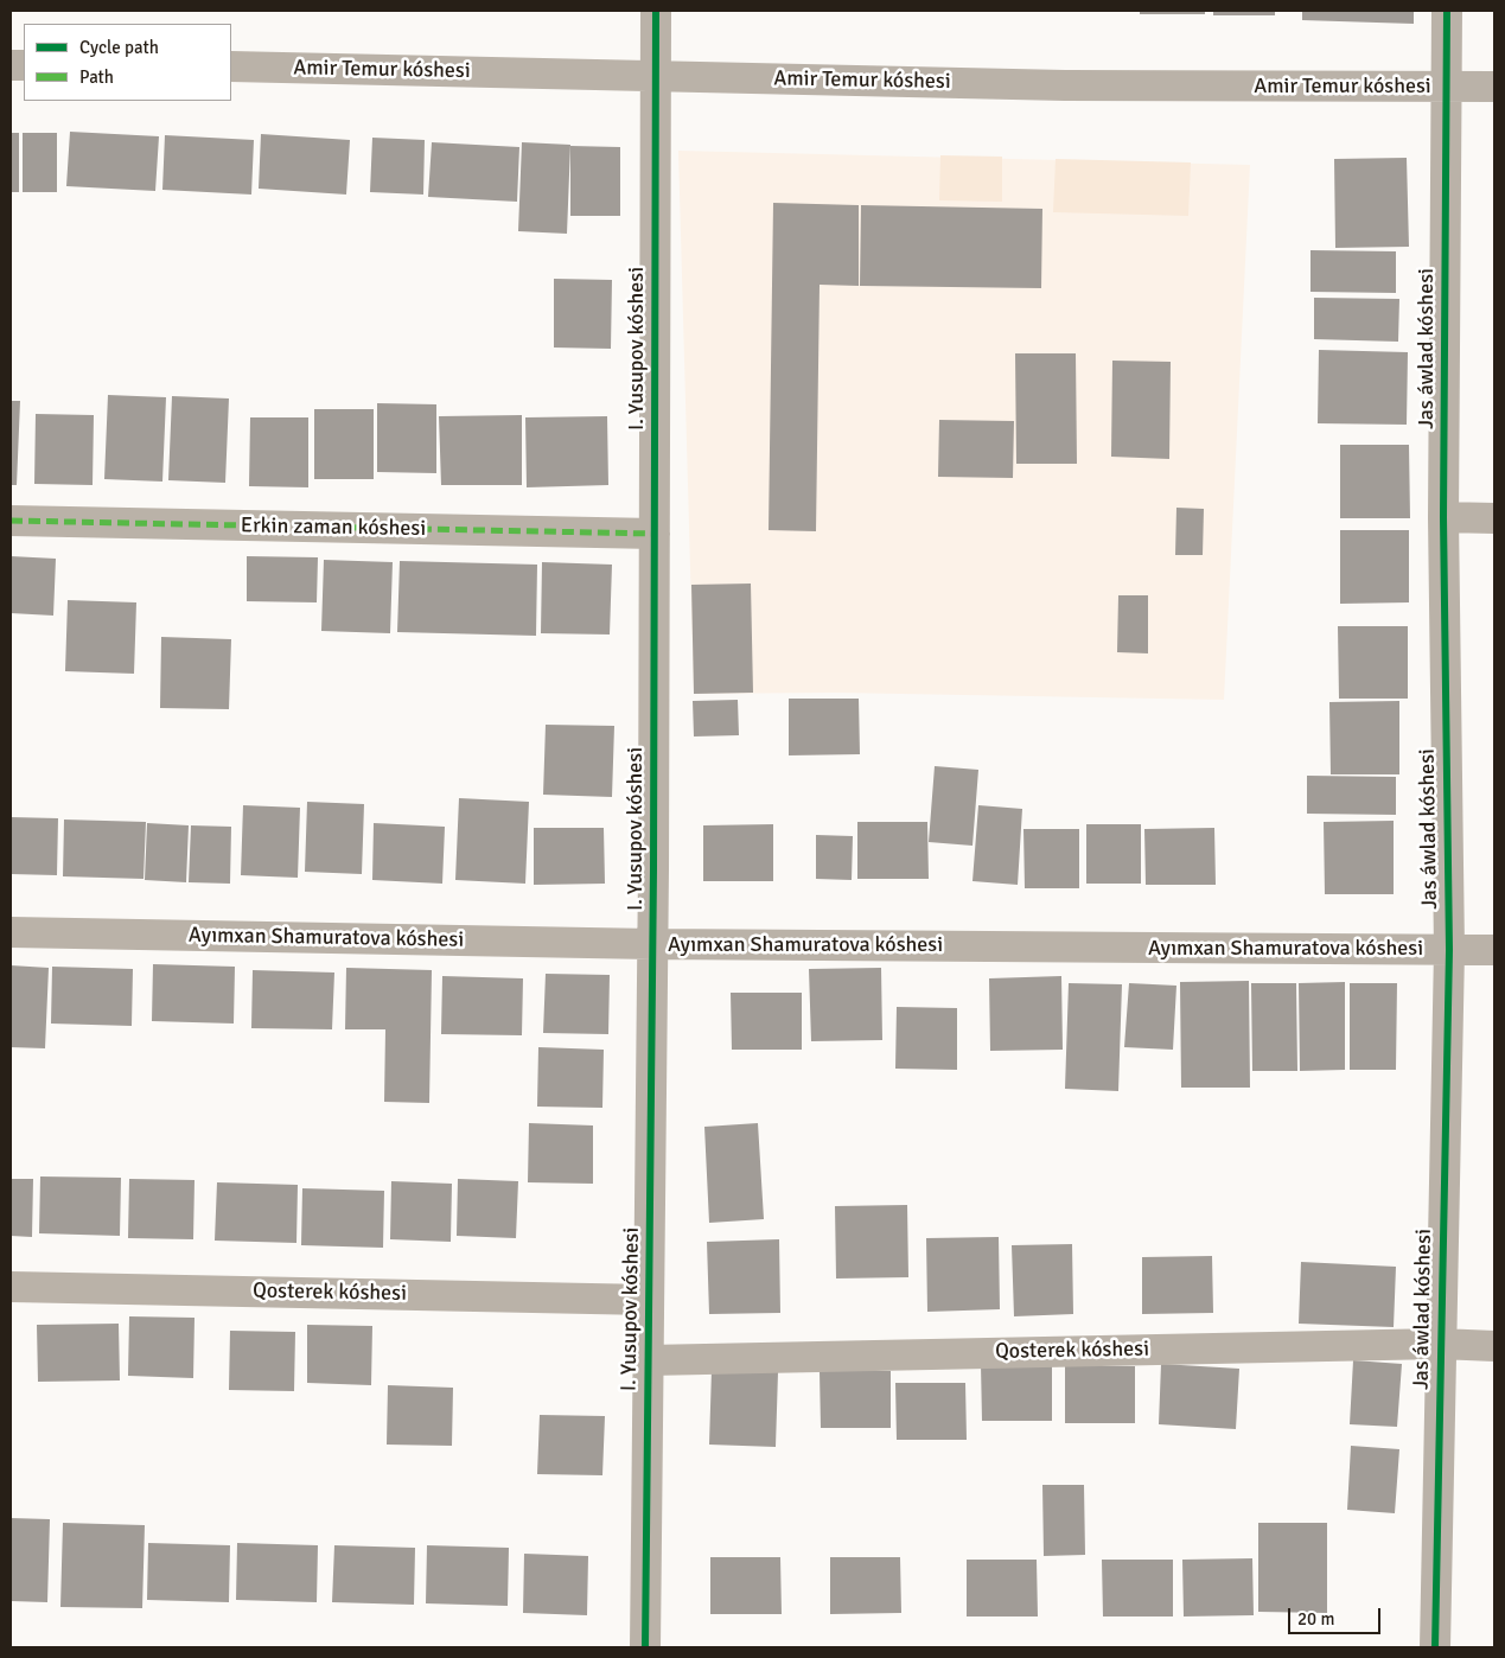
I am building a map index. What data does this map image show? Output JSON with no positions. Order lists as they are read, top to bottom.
{
  "streets": {
    "street": [
      "Amir Temur kóshesi",
      "I. Yusupov kóshesi",
      "Jas áwlad kóshesi",
      "Erkin zaman kóshesi",
      "Ayımxan Shamuratova kóshesi",
      "Qosterek kóshesi"
    ]
  },
  "crossings": [
    ["Amir Temur kóshesi", "I. Yusupov kóshesi"],
    ["Amir Temur kóshesi", "Jas áwlad kóshesi"],
    ["I. Yusupov kóshesi", "Erkin zaman kóshesi"],
    ["I. Yusupov kóshesi", "Ayımxan Shamuratova kóshesi"],
    ["I. Yusupov kóshesi", "Qosterek kóshesi"],
    ["Jas áwlad kóshesi", "Ayımxan Shamuratova kóshesi"],
    ["Jas áwlad kóshesi", "Qosterek kóshesi"]
  ],
  "legend": ["Cycle path", "Path"],
  "scale_bar": "20 m"
}
